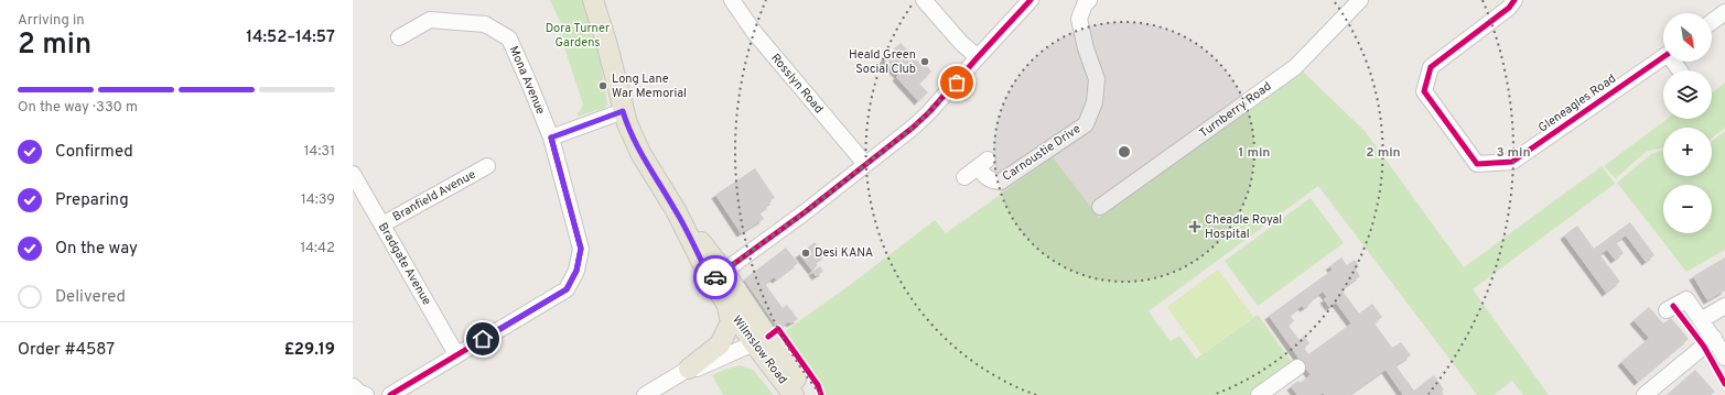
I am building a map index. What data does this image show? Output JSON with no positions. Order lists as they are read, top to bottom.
{
  "streets": {
    "main road": ["Wilmslow Road"],
    "street": [
      "Mona Avenue",
      "Rosslyn Road",
      "Gleneagles Road",
      "Turnberry Road",
      "Carnoustie Drive",
      "Branfield Avenue",
      "Bradgate Avenue"
    ]
  },
  "crossings": [
    ["Mona Avenue", "Bradgate Avenue"],
    ["Branfield Avenue", "Bradgate Avenue"]
  ],
  "parks": ["Dora Turner Gardens"],
  "places": {
    "other": ["Heald Green Social Club", "Long Lane War Memorial", "Desi KANA"],
    "health": ["Cheadle Royal Hospital"]
  },
  "north": "bottom right",
  "page": {
    "heading": ["2 min", "Arriving in", "14:52–14:57"],
    "panel": ["Order #4587", "£29.19"],
    "map_buttons": ["+", "−"],
    "bar": "On the way · 330 m",
    "list": [
      ["Confirmed", "14:31"],
      ["Preparing", "14:39"],
      ["On the way", "14:42"],
      "Delivered"
    ]
  },
  "rings": ["1 min", "2 min", "3 min"]
}
